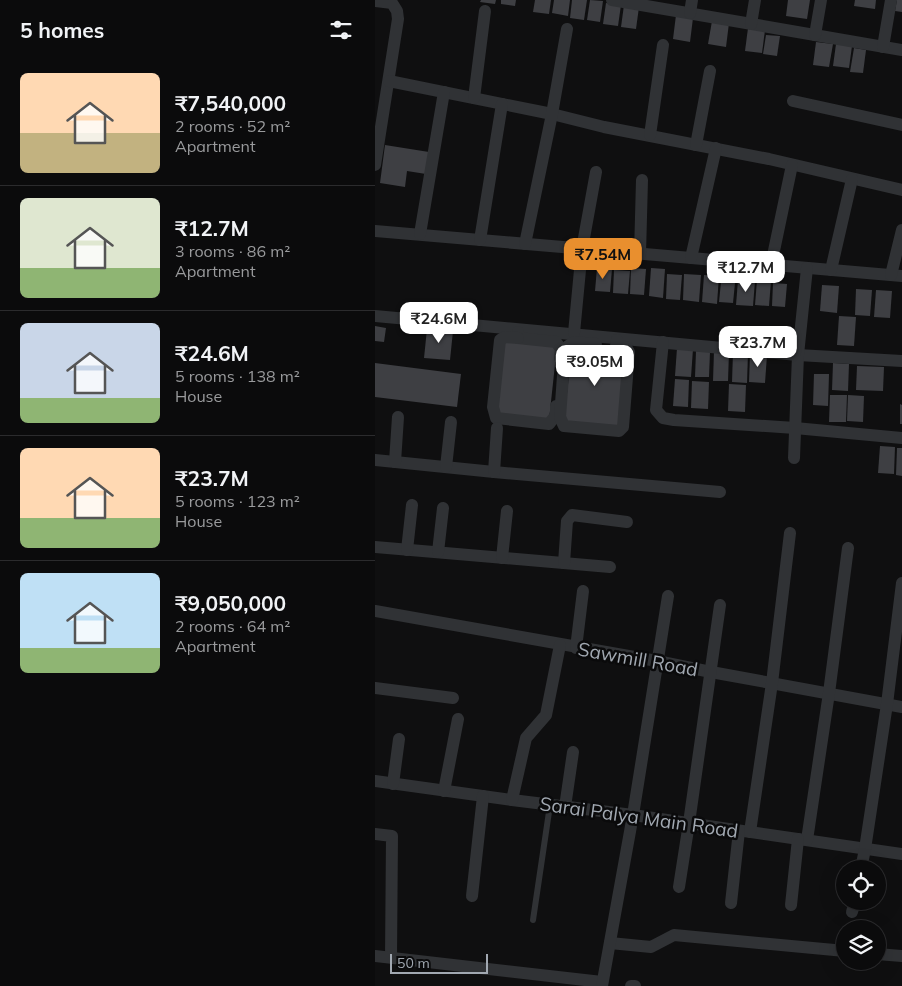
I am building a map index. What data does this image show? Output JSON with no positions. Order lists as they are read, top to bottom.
{
  "streets": {
    "street": ["Sawmill Road", "Sarai Palya Main Road"]
  },
  "scale_bar": "50 m",
  "page": {
    "heading": "5 homes",
    "list": [
      {
        "name": "₹7,540,000",
        "note": "2 rooms · 52 m² · Apartment"
      },
      {
        "name": "₹12.7M",
        "note": "3 rooms · 86 m² · Apartment"
      },
      {
        "name": "₹24.6M",
        "note": "5 rooms · 138 m² · House"
      },
      {
        "name": "₹23.7M",
        "note": "5 rooms · 123 m² · House"
      },
      {
        "name": "₹9,050,000",
        "note": "2 rooms · 64 m² · Apartment"
      }
    ],
    "price": [
      "₹7.54M",
      "₹12.7M",
      "₹24.6M",
      "₹23.7M",
      "₹9.05M"
    ],
    "scale": "50 m"
  }
}
